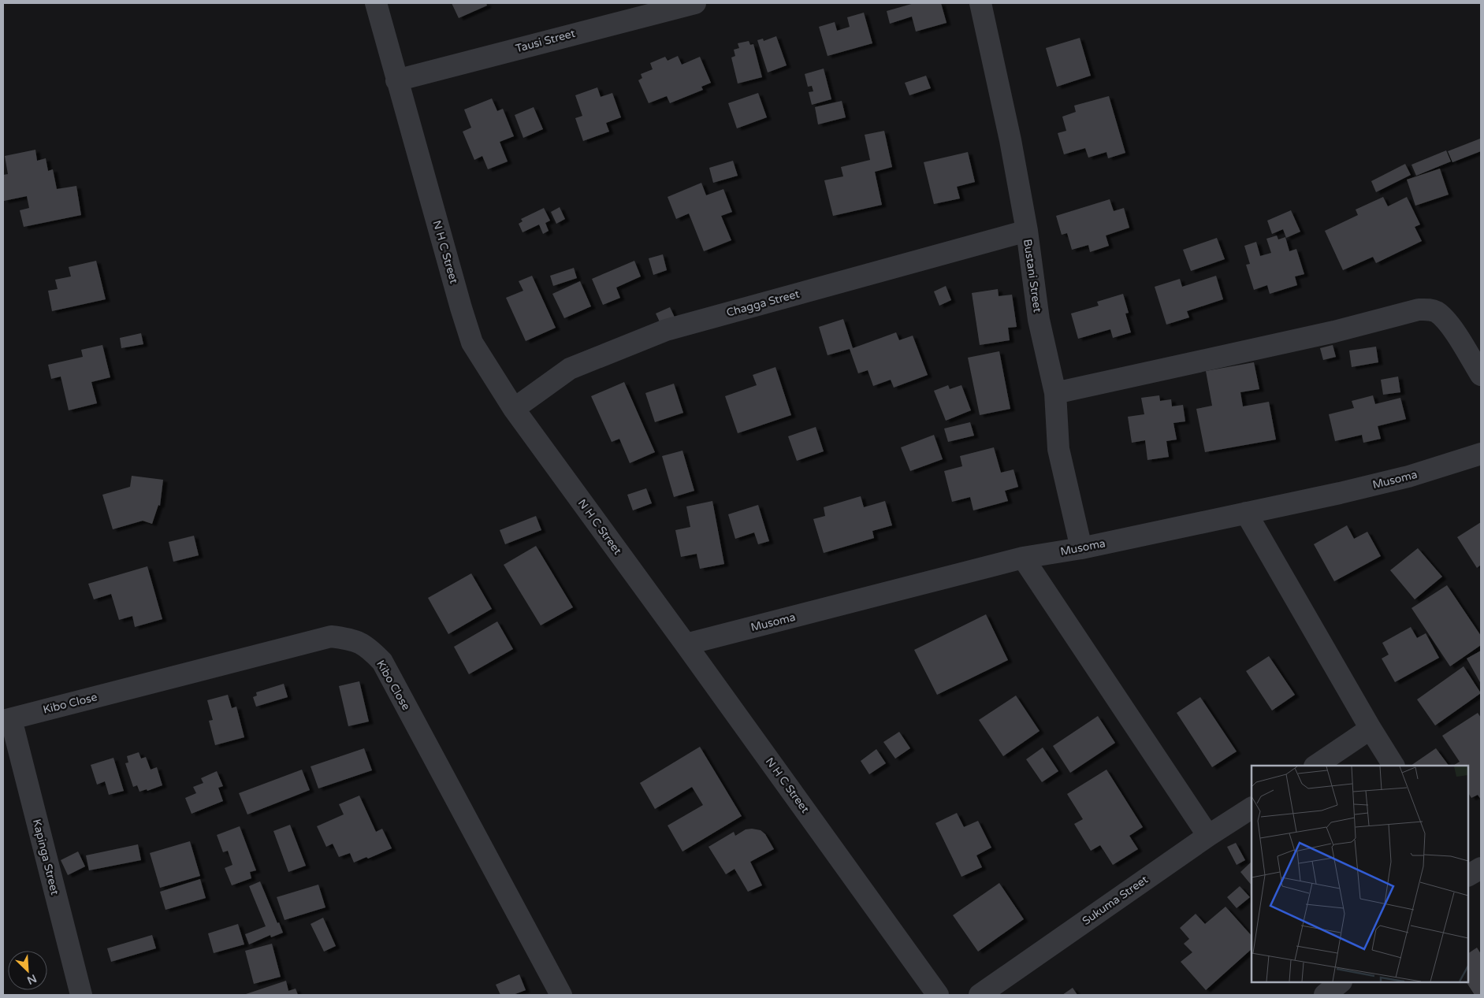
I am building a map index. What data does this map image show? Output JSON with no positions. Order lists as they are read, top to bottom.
{
  "streets": {
    "street": [
      "Tausi Street",
      "N H C Street",
      "Bustani Street",
      "Chagga Street",
      "Musoma",
      "Kibo Close",
      "Kapinga Street",
      "Sukuma Street"
    ]
  },
  "crossings": [
    ["Tausi Street", "N H C Street"],
    ["N H C Street", "Chagga Street"],
    ["N H C Street", "Musoma"],
    ["Bustani Street", "Chagga Street"],
    ["Bustani Street", "Musoma"],
    ["Kibo Close", "Kapinga Street"]
  ],
  "north": "bottom right"
}
